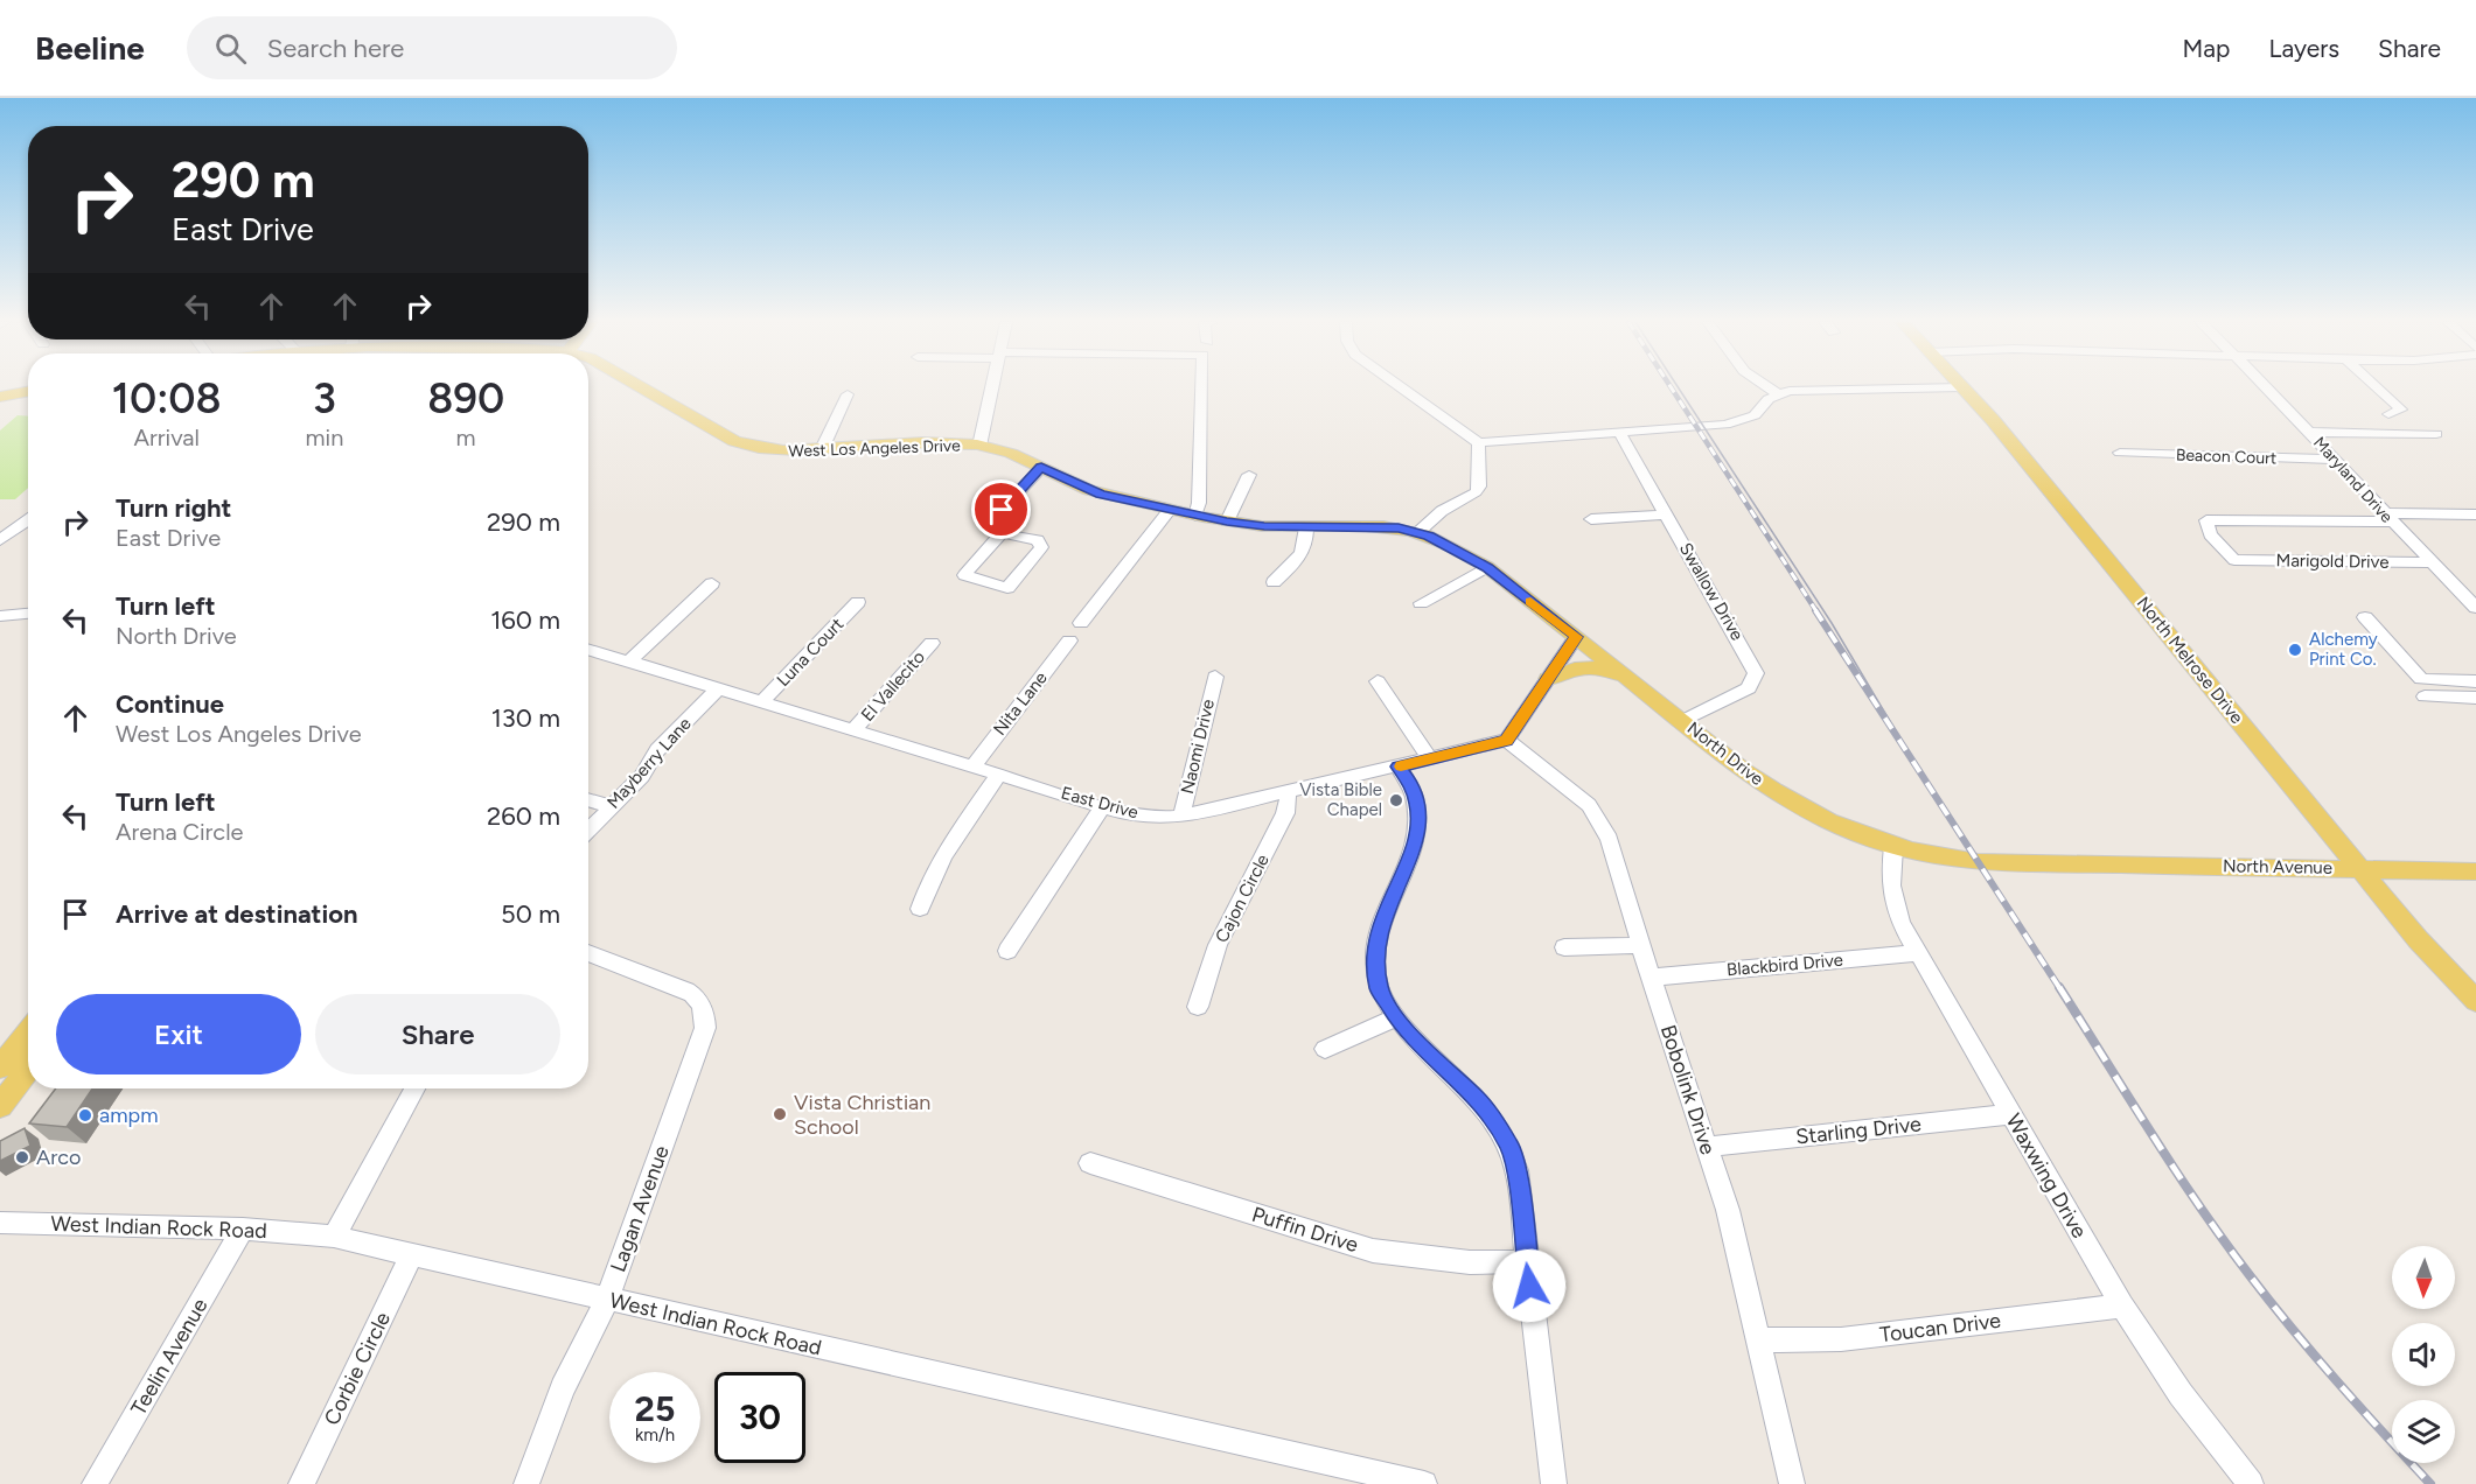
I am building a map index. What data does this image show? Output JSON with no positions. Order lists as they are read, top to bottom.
{
  "streets": {
    "main road": [
      "West Los Angeles Drive",
      "North Melrose Drive",
      "North Drive",
      "North Avenue"
    ],
    "street": [
      "Beacon Court",
      "Maryland Drive",
      "Marigold Drive",
      "Swallow Drive",
      "Luna Court",
      "El Vallecito",
      "Nita Lane",
      "Naomi Drive",
      "Mayberry Lane",
      "East Drive",
      "Cajon Circle",
      "Blackbird Drive",
      "Bobolink Drive",
      "Starling Drive",
      "Waxwing Drive",
      "Lagan Avenue",
      "West Indian Rock Road",
      "Puffin Drive",
      "Toucan Drive",
      "Teelin Avenue",
      "Corbie Circle"
    ]
  },
  "crossings": [
    ["West Los Angeles Drive", "North Drive"],
    ["Beacon Court", "Maryland Drive"],
    ["Maryland Drive", "Marigold Drive"],
    ["Swallow Drive", "North Drive"],
    ["Luna Court", "East Drive"],
    ["North Melrose Drive", "North Avenue"],
    ["El Vallecito", "East Drive"],
    ["Nita Lane", "East Drive"],
    ["Naomi Drive", "East Drive"],
    ["North Drive", "North Avenue"],
    ["North Drive", "Waxwing Drive"],
    ["Mayberry Lane", "East Drive"],
    ["East Drive", "Cajon Circle"],
    ["East Drive", "Bobolink Drive"],
    ["Blackbird Drive", "Bobolink Drive"],
    ["Blackbird Drive", "Waxwing Drive"],
    ["Bobolink Drive", "Starling Drive"],
    ["Bobolink Drive", "Toucan Drive"],
    ["Starling Drive", "Waxwing Drive"],
    ["Waxwing Drive", "Toucan Drive"],
    ["Lagan Avenue", "West Indian Rock Road"],
    ["West Indian Rock Road", "Teelin Avenue"],
    ["West Indian Rock Road", "Corbie Circle"]
  ],
  "places": [
    "Alchemy Print Co.",
    "Vista Bible Chapel",
    "Vista Christian School",
    "ampm",
    "Arco"
  ],
  "north": "bottom",
  "page": {
    "header": "Beeline",
    "search": "Search here",
    "nav": ["Map", "Layers", "Share"],
    "turn": ["290 m", "East Drive"],
    "eta": [
      "10:08",
      "Arrival",
      "3",
      "min",
      "890",
      "m"
    ],
    "list": [
      {
        "name": "Turn right",
        "note": "East Drive",
        "value": "290 m"
      },
      {
        "name": "Turn left",
        "note": "North Drive",
        "value": "160 m"
      },
      {
        "name": "Continue",
        "note": "West Los Angeles Drive",
        "value": "130 m"
      },
      {
        "name": "Turn left",
        "note": "Arena Circle",
        "value": "260 m"
      },
      {
        "name": "Arrive at destination",
        "value": "50 m"
      }
    ],
    "buttons": ["Exit", "Share"],
    "speed": "25 km/h",
    "limit": "30"
  }
}
